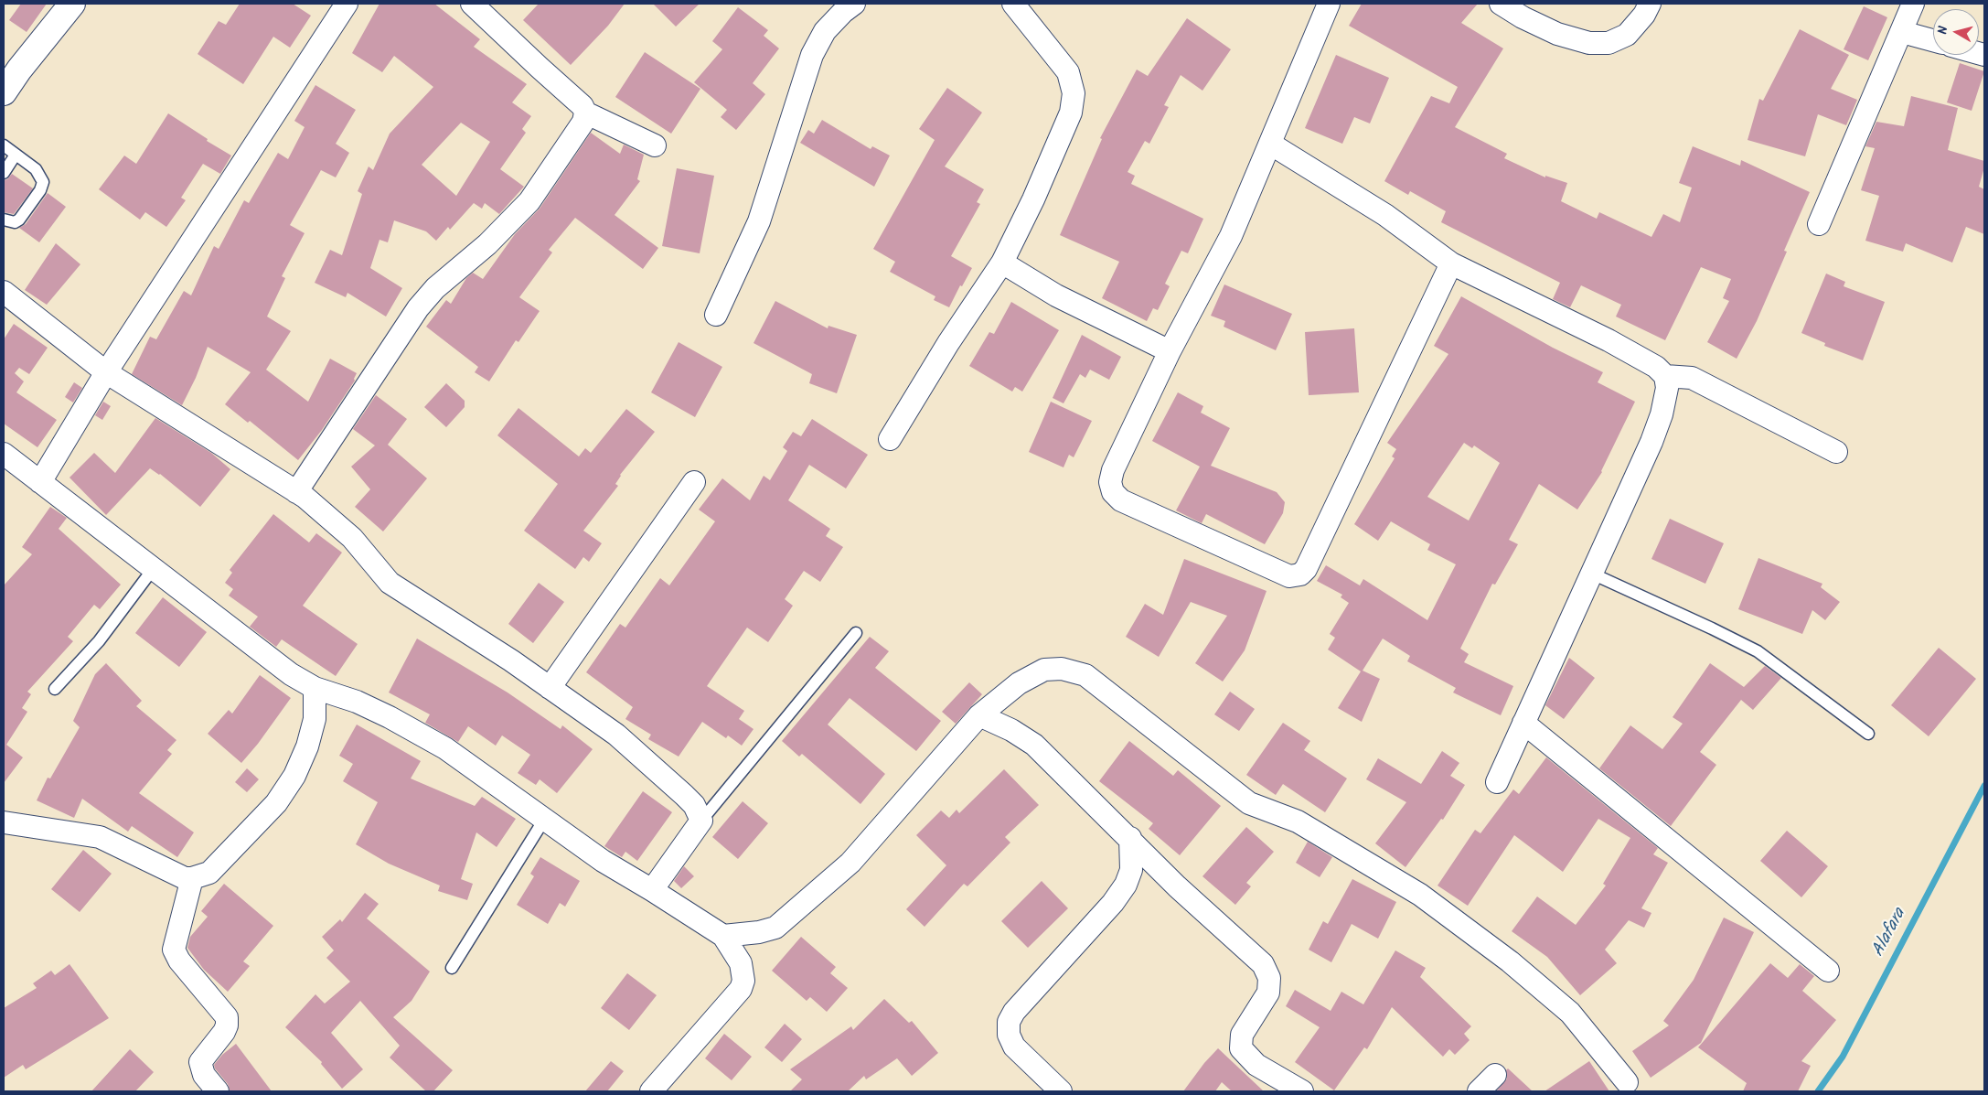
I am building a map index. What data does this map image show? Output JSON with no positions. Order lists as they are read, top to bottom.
{
  "water": ["Alafara"],
  "north": "left"
}
